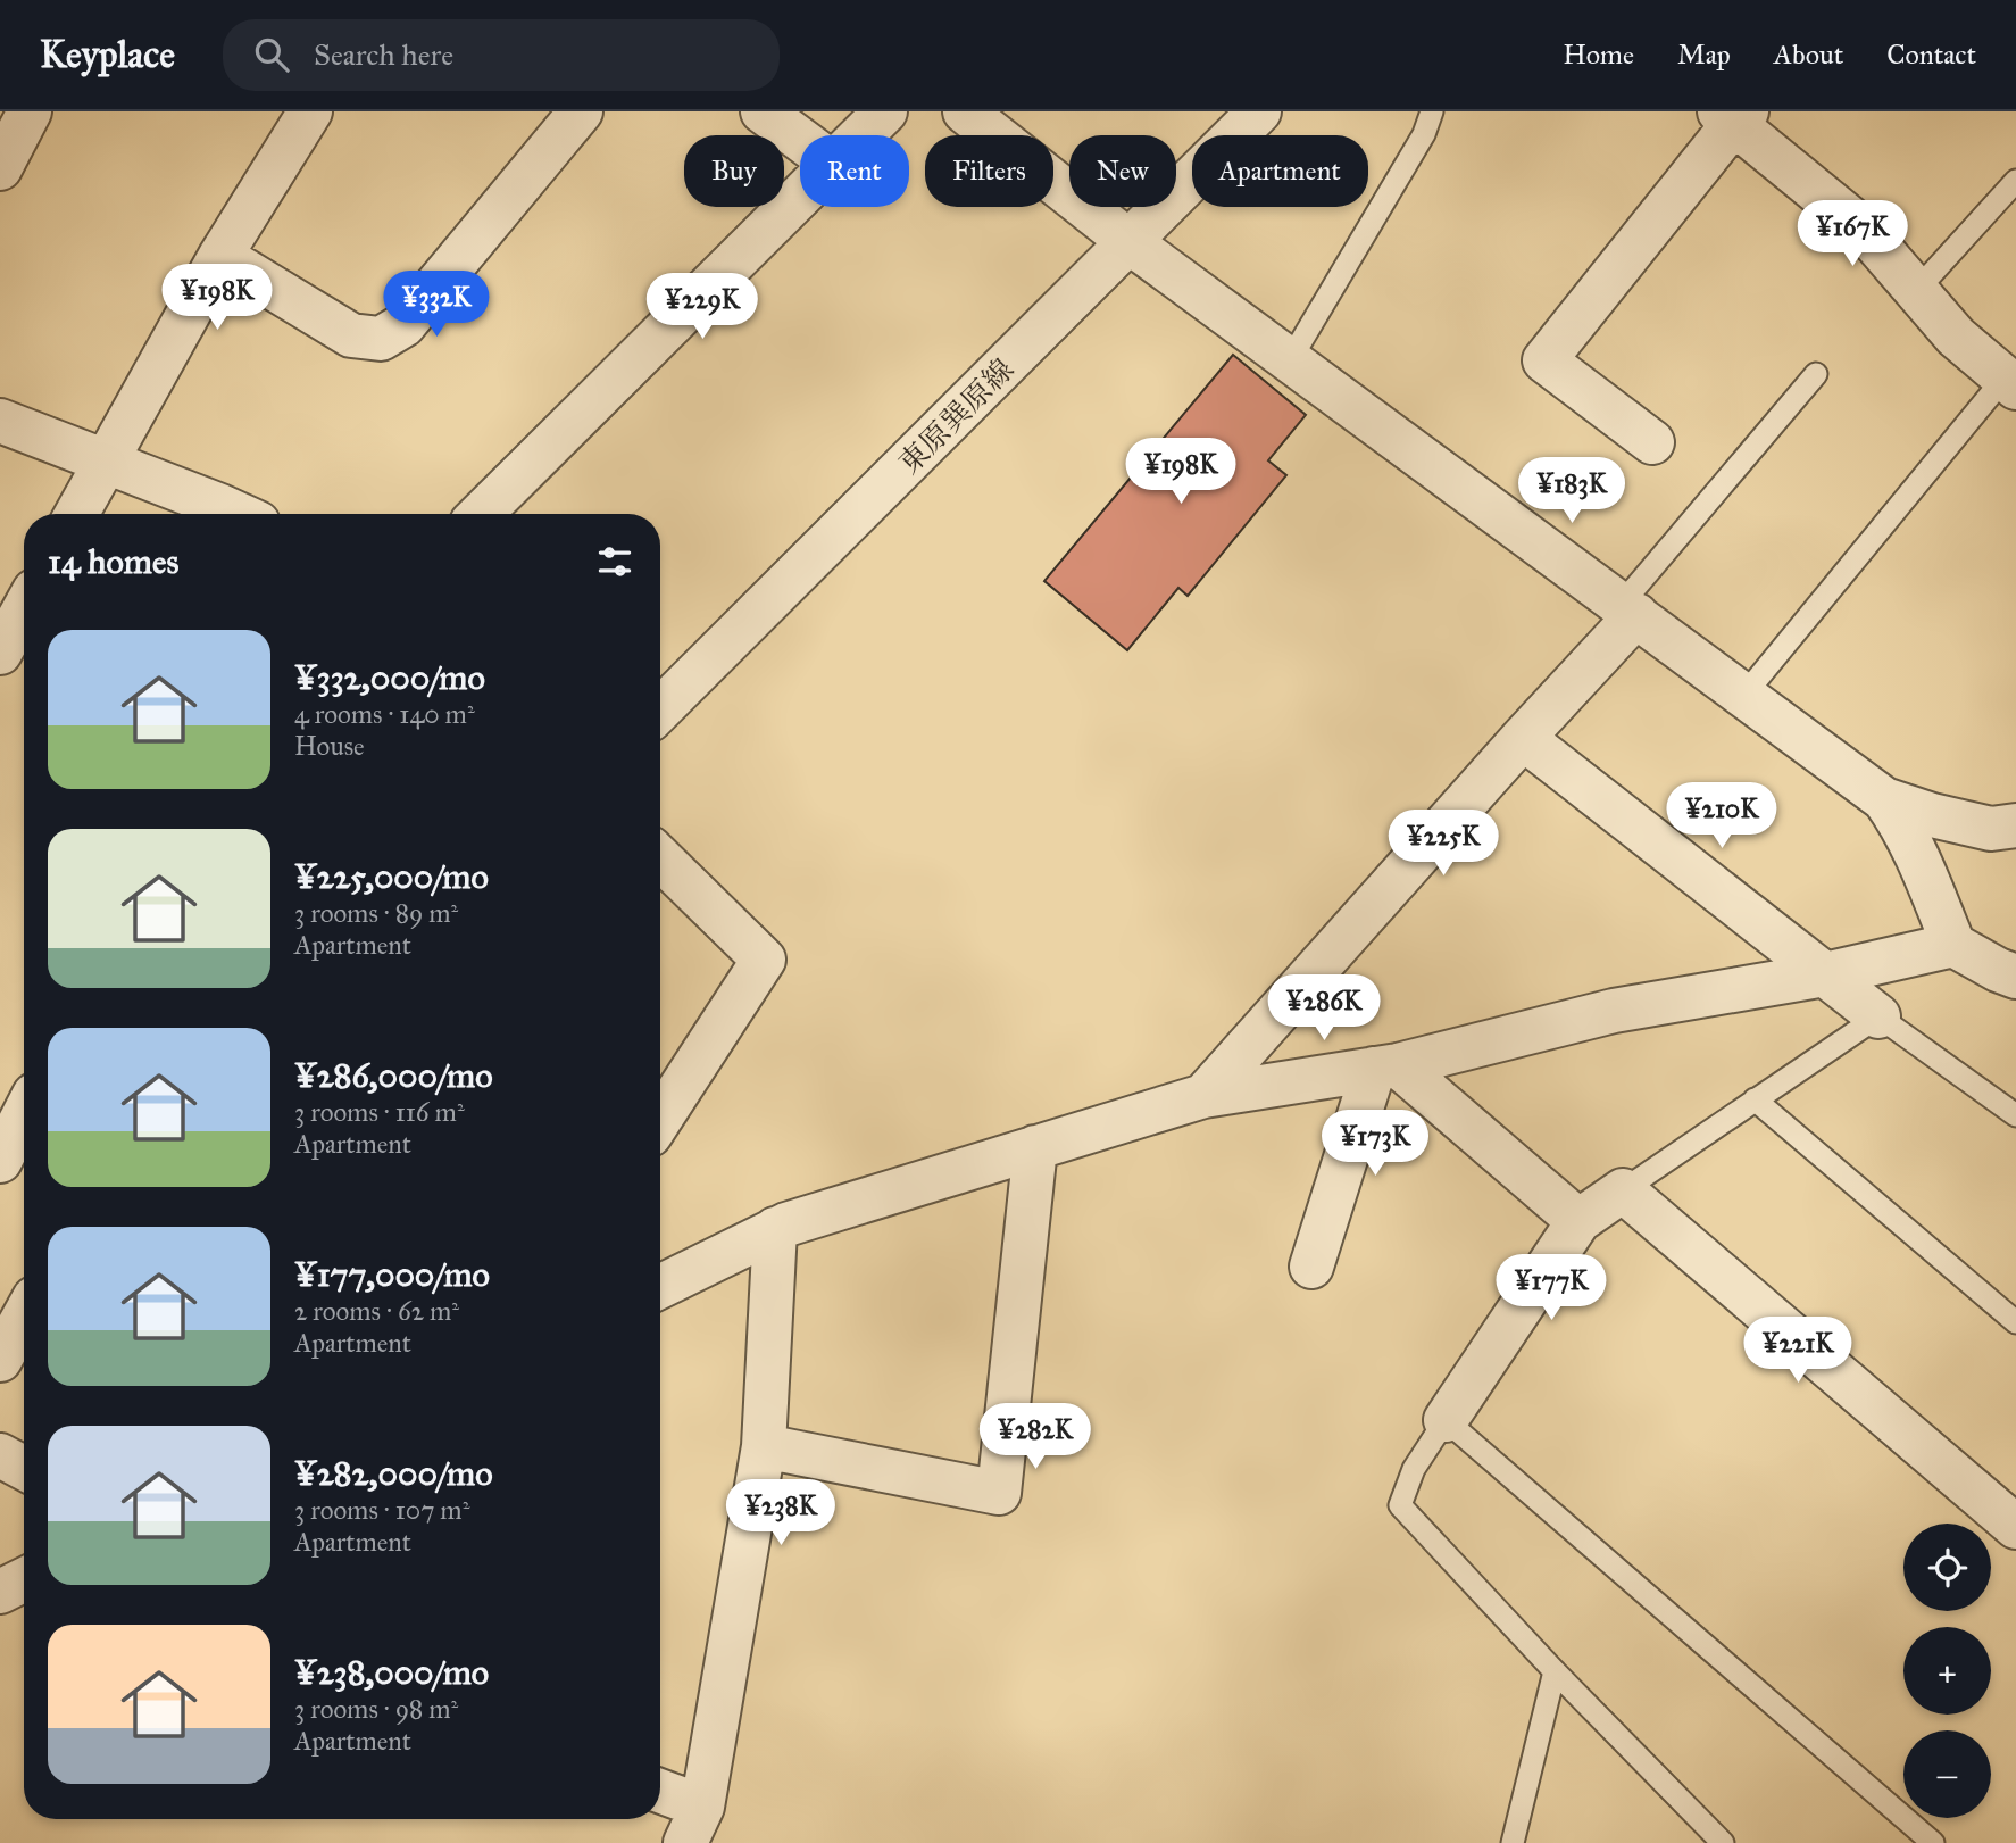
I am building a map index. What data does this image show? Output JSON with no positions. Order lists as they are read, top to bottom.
{
  "streets": {
    "street": ["東原巽原線"]
  },
  "page": {
    "header": "Keyplace",
    "search": "Search here",
    "nav": [
      "Home",
      "Map",
      "About",
      "Contact"
    ],
    "chip": [
      "Buy",
      "Rent",
      "Filters",
      "New",
      "Apartment"
    ],
    "price": [
      "¥167K",
      "¥198K",
      "¥332K",
      "¥229K",
      "¥198K",
      "¥183K",
      "¥210K",
      "¥225K",
      "¥286K",
      "¥173K",
      "¥177K",
      "¥221K",
      "¥282K",
      "¥238K"
    ],
    "heading": "14 homes",
    "list": [
      {
        "name": "¥332,000/mo",
        "note": "4 rooms · 140 m² · House"
      },
      {
        "name": "¥225,000/mo",
        "note": "3 rooms · 89 m² · Apartment"
      },
      {
        "name": "¥286,000/mo",
        "note": "3 rooms · 116 m² · Apartment"
      },
      {
        "name": "¥177,000/mo",
        "note": "2 rooms · 62 m² · Apartment"
      },
      {
        "name": "¥282,000/mo",
        "note": "3 rooms · 107 m² · Apartment"
      },
      {
        "name": "¥238,000/mo",
        "note": "3 rooms · 98 m² · Apartment"
      }
    ],
    "map_buttons": ["+", "−"]
  }
}
